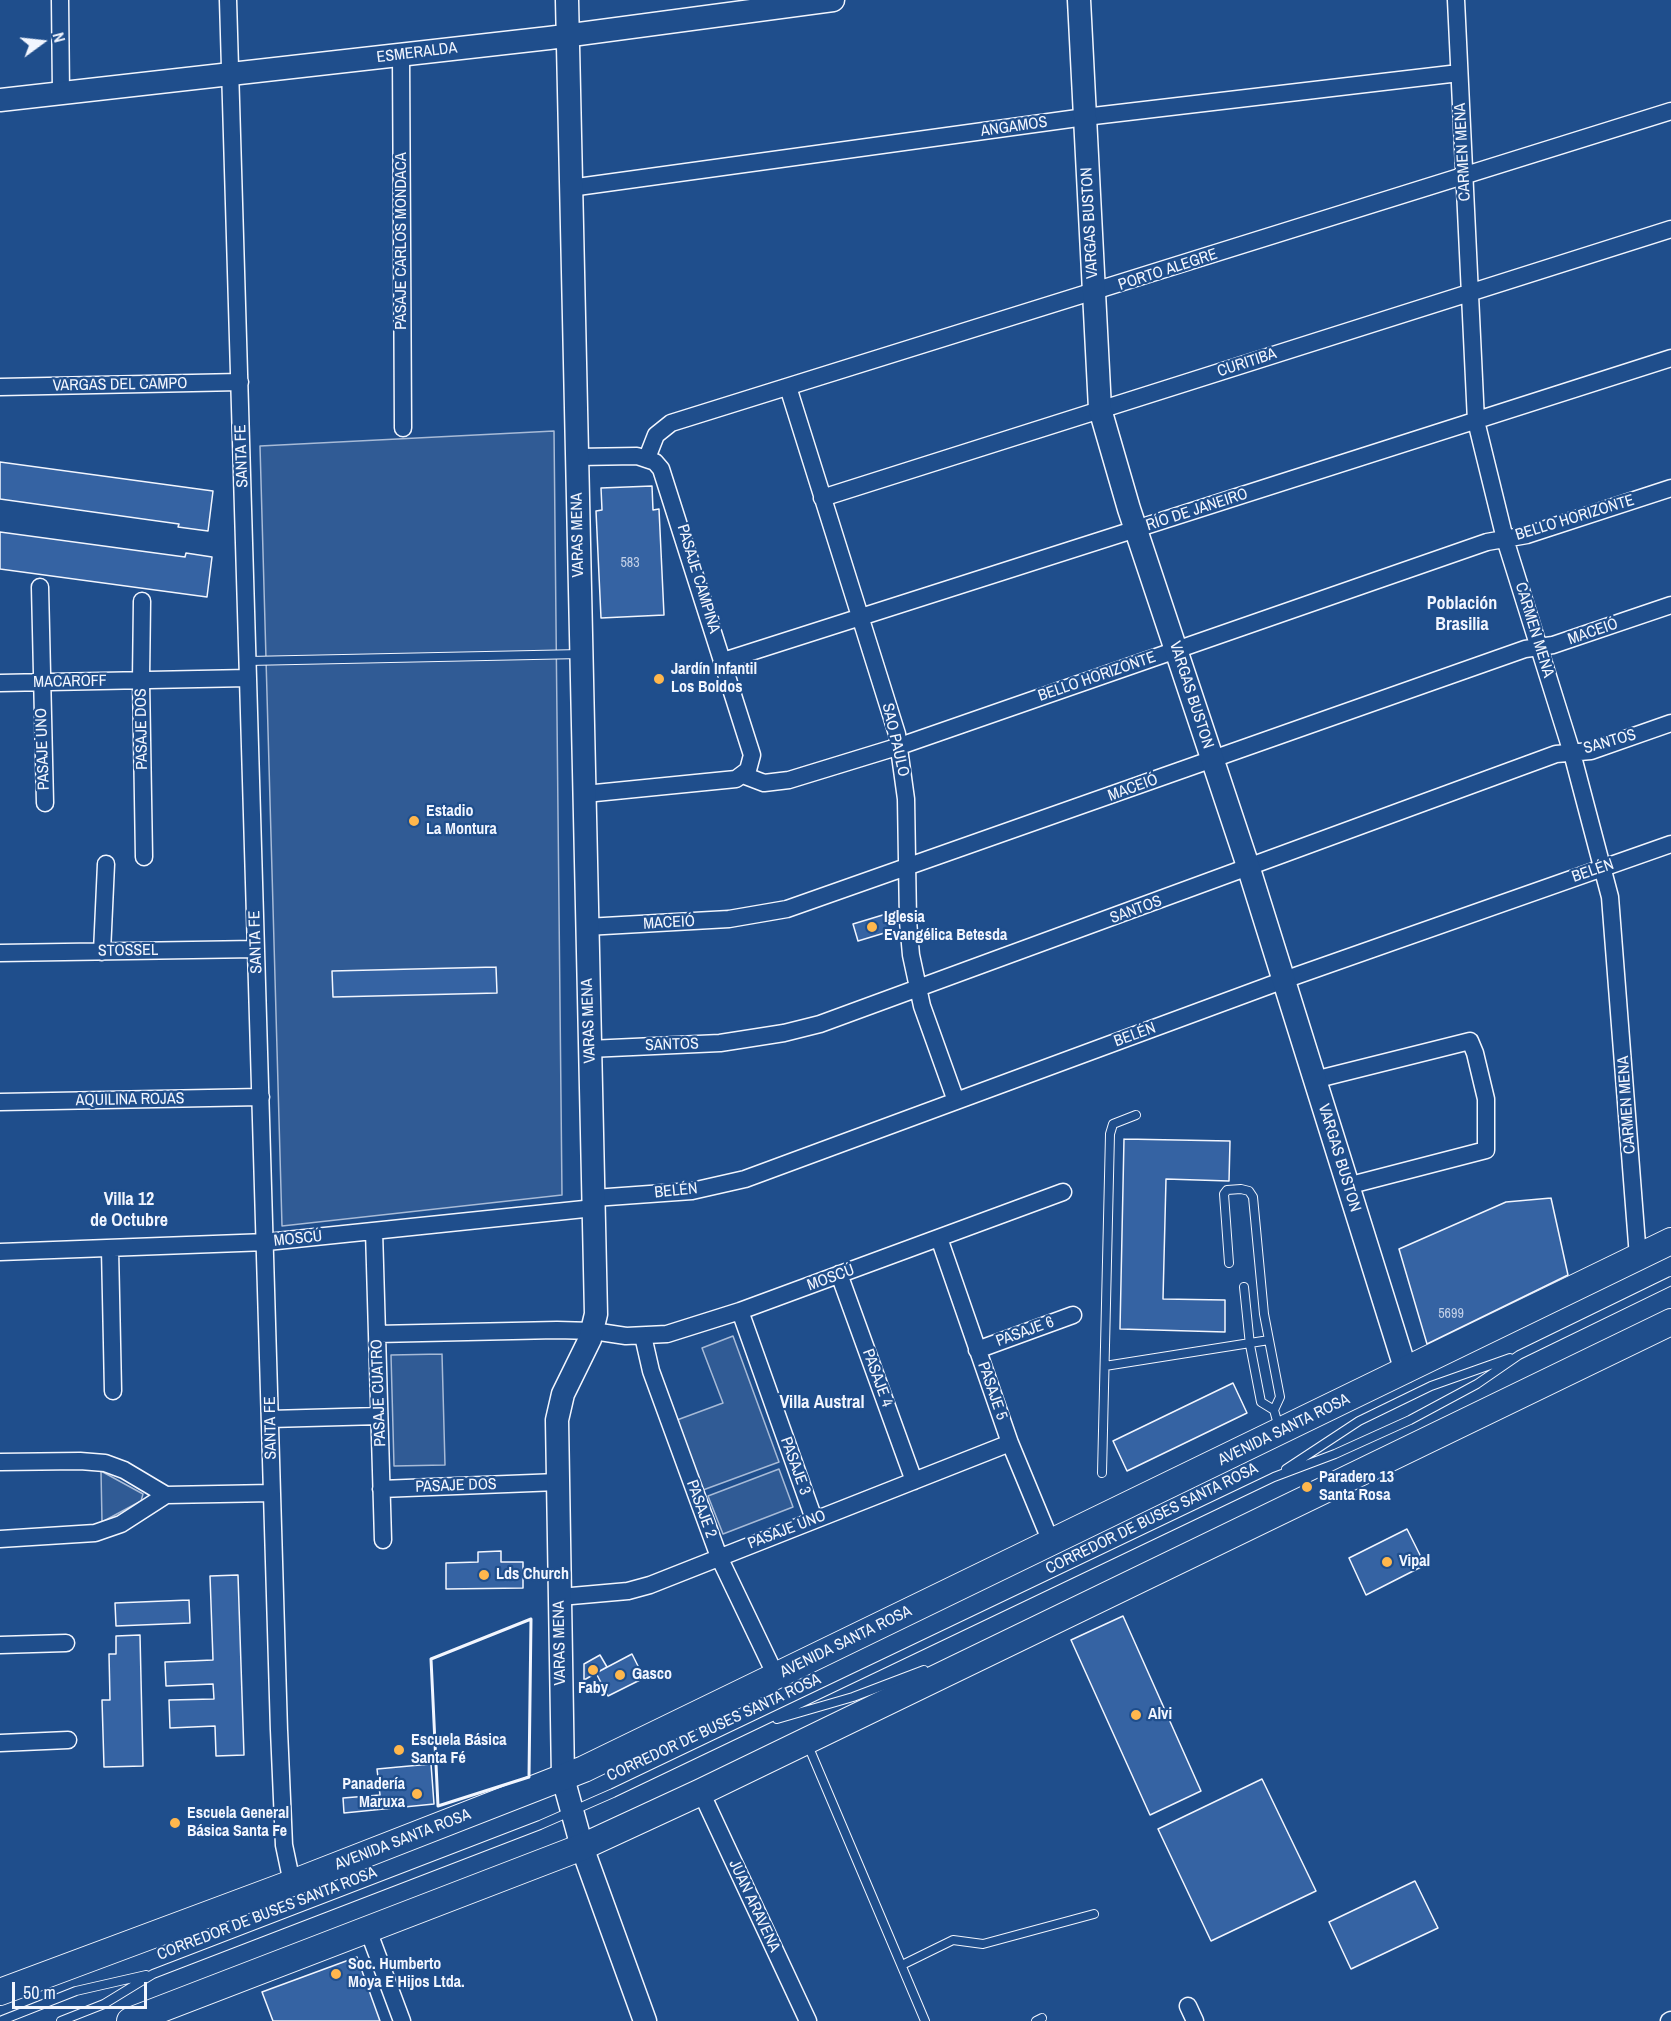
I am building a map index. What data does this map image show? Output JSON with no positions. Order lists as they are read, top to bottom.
{
  "streets": {
    "main road": ["AVENIDA SANTA ROSA"],
    "street": [
      "ESMERALDA",
      "ANGAMOS",
      "CARMEN MENA",
      "VARGAS BUSTON",
      "PASAJE CARLOS MONDACA",
      "PORTO ALEGRE",
      "CURITIBA",
      "VARGAS DEL CAMPO",
      "SANTA FE",
      "RÍO DE JANEIRO",
      "BELLO HORIZONTE",
      "VARAS MENA",
      "PASAJE CAMPIÑA",
      "MACEIÓ",
      "MACAROFF",
      "PASAJE DOS",
      "SAO PAULO",
      "SANTOS",
      "PASAJE UNO",
      "BELÉN",
      "STOSSEL",
      "AQUILINA ROJAS",
      "MOSCÚ",
      "PASAJE 6",
      "PASAJE 4",
      "PASAJE 5",
      "PASAJE CUATRO",
      "PASAJE 3",
      "PASAJE 2",
      "JUAN ARAVENA"
    ],
    "lane": ["CORREDOR DE BUSES SANTA ROSA"]
  },
  "crossings": [
    ["ESMERALDA", "PASAJE CARLOS MONDACA"],
    ["ESMERALDA", "SANTA FE"],
    ["ESMERALDA", "VARAS MENA"],
    ["ANGAMOS", "CARMEN MENA"],
    ["ANGAMOS", "VARGAS BUSTON"],
    ["ANGAMOS", "VARAS MENA"],
    ["CARMEN MENA", "PORTO ALEGRE"],
    ["CARMEN MENA", "CURITIBA"],
    ["CARMEN MENA", "RÍO DE JANEIRO"],
    ["CARMEN MENA", "BELLO HORIZONTE"],
    ["CARMEN MENA", "MACEIÓ"],
    ["CARMEN MENA", "SANTOS"],
    ["CARMEN MENA", "BELÉN"],
    ["CARMEN MENA", "AVENIDA SANTA ROSA"],
    ["VARGAS BUSTON", "PORTO ALEGRE"],
    ["VARGAS BUSTON", "CURITIBA"],
    ["VARGAS BUSTON", "RÍO DE JANEIRO"],
    ["VARGAS BUSTON", "BELLO HORIZONTE"],
    ["VARGAS BUSTON", "MACEIÓ"],
    ["VARGAS BUSTON", "SANTOS"],
    ["VARGAS BUSTON", "BELÉN"],
    ["VARGAS BUSTON", "AVENIDA SANTA ROSA"],
    ["PORTO ALEGRE", "PASAJE CAMPIÑA"],
    ["PORTO ALEGRE", "SAO PAULO"],
    ["CURITIBA", "SAO PAULO"],
    ["VARGAS DEL CAMPO", "SANTA FE"],
    ["SANTA FE", "MACAROFF"],
    ["SANTA FE", "STOSSEL"],
    ["SANTA FE", "AQUILINA ROJAS"],
    ["SANTA FE", "MOSCÚ"],
    ["SANTA FE", "AVENIDA SANTA ROSA"],
    ["RÍO DE JANEIRO", "PASAJE CAMPIÑA"],
    ["RÍO DE JANEIRO", "SAO PAULO"],
    ["BELLO HORIZONTE", "VARAS MENA"],
    ["BELLO HORIZONTE", "PASAJE CAMPIÑA"],
    ["BELLO HORIZONTE", "SAO PAULO"],
    ["VARAS MENA", "MACEIÓ"],
    ["VARAS MENA", "PASAJE DOS"],
    ["VARAS MENA", "SANTOS"],
    ["VARAS MENA", "PASAJE UNO"],
    ["VARAS MENA", "BELÉN"],
    ["VARAS MENA", "MOSCÚ"],
    ["VARAS MENA", "AVENIDA SANTA ROSA"],
    ["VARAS MENA", "CORREDOR DE BUSES SANTA ROSA"],
    ["MACEIÓ", "SAO PAULO"],
    ["MACAROFF", "PASAJE DOS"],
    ["MACAROFF", "PASAJE UNO"],
    ["PASAJE DOS", "PASAJE CUATRO"],
    ["SAO PAULO", "SANTOS"],
    ["SAO PAULO", "BELÉN"],
    ["PASAJE UNO", "PASAJE 4"],
    ["PASAJE UNO", "PASAJE 5"],
    ["PASAJE UNO", "PASAJE 3"],
    ["PASAJE UNO", "PASAJE 2"],
    ["BELÉN", "MOSCÚ"],
    ["MOSCÚ", "PASAJE 4"],
    ["MOSCÚ", "PASAJE 5"],
    ["MOSCÚ", "PASAJE CUATRO"],
    ["MOSCÚ", "PASAJE 3"],
    ["MOSCÚ", "PASAJE 2"],
    ["PASAJE 6", "PASAJE 5"],
    ["PASAJE 5", "AVENIDA SANTA ROSA"],
    ["AVENIDA SANTA ROSA", "PASAJE 2"]
  ],
  "districts": ["Población Brasilia", "Villa 12 de Octubre", "Villa Austral"],
  "places": [
    "Jardín Infantil Los Boldos",
    "Estadio La Montura",
    "Iglesia Evangélica Betesda",
    "Paradero 13 Santa Rosa",
    "Vipal",
    "Lds Church",
    "Faby",
    "Gasco",
    "Alvi",
    "Escuela Básica Santa Fé",
    "Panadería Maruxa",
    "Escuela General Básica Santa Fe",
    "Soc. Humberto Moya E Hijos Ltda."
  ],
  "house_numbers": ["583", "5699"],
  "scale_bar": "50 m",
  "north": "right"
}
